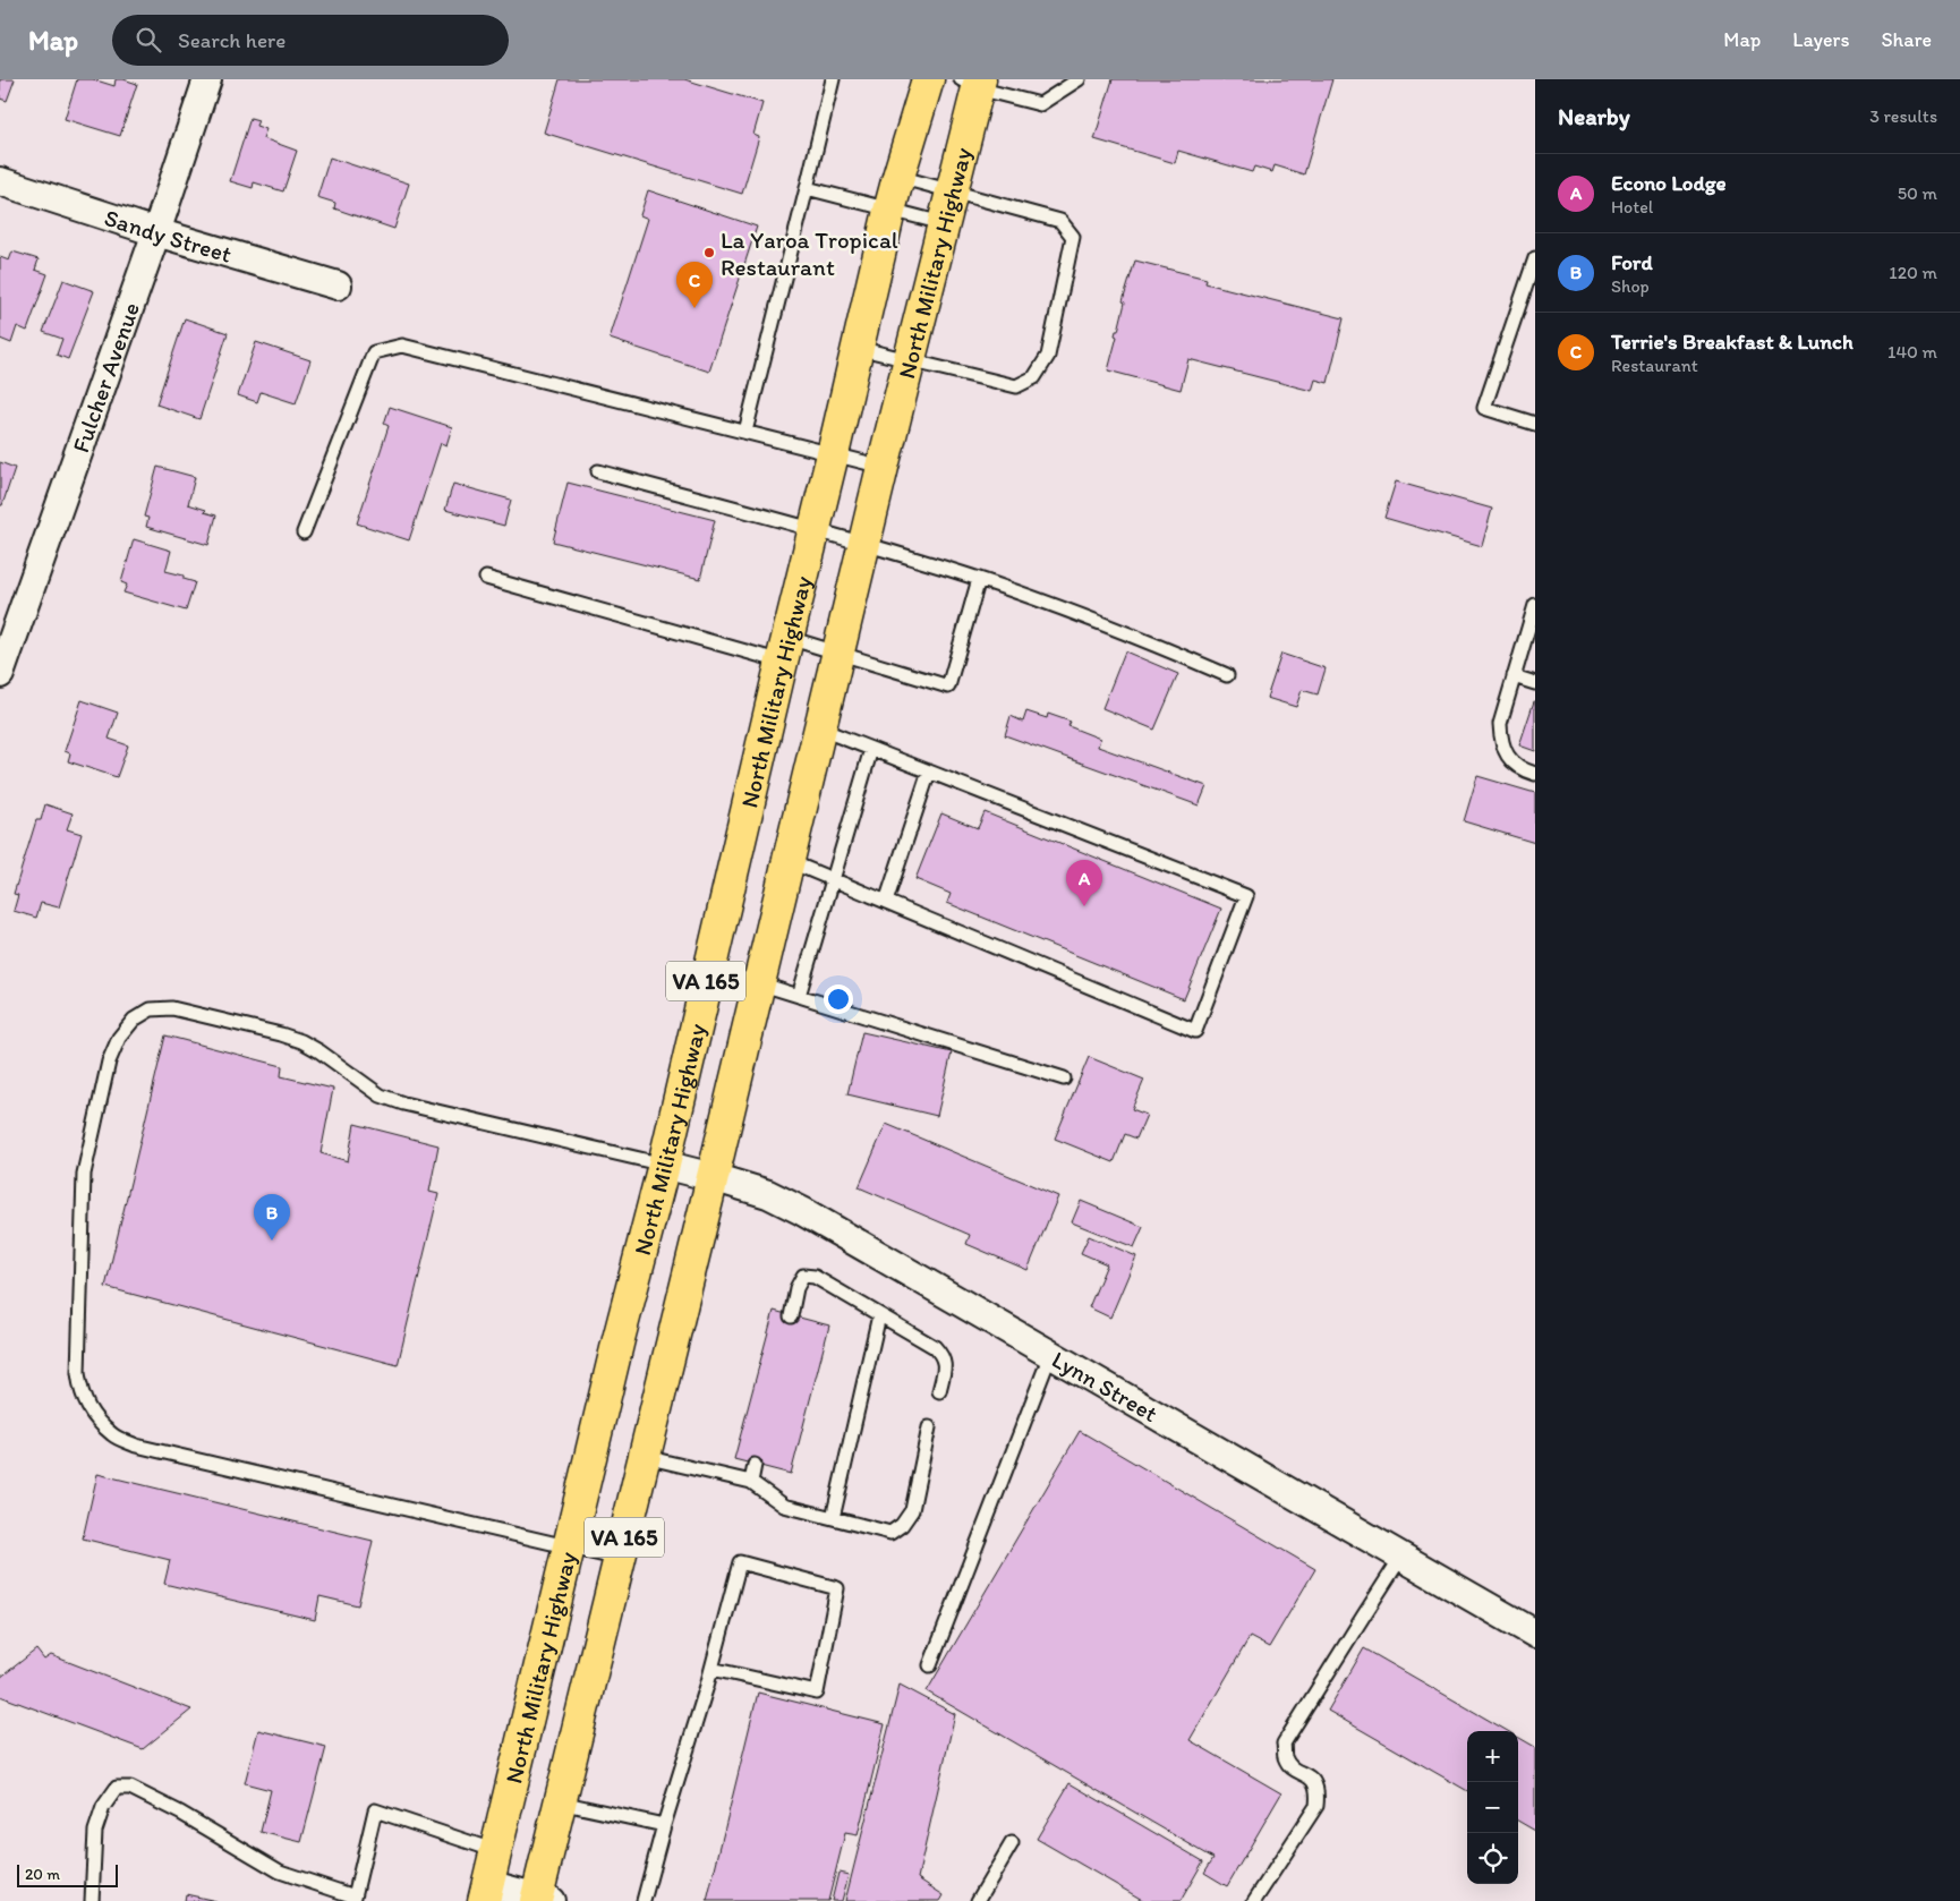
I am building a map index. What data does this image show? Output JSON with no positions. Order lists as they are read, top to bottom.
{
  "streets": {
    "main road": ["North Military Highway", "VA 165"],
    "street": ["Sandy Street", "Fulcher Avenue", "Lynn Street"]
  },
  "crossings": [
    ["Sandy Street", "Fulcher Avenue"],
    ["North Military Highway", "Lynn Street"]
  ],
  "places": ["La Yaroa Tropical Restaurant"],
  "scale_bar": "20 m",
  "page": {
    "header": "Map",
    "search": "Search here",
    "nav": ["Map", "Layers", "Share"],
    "heading": ["Nearby", "3 results"],
    "list": [
      {
        "mark": "A",
        "name": "Econo Lodge",
        "note": "Hotel",
        "value": "50 m"
      },
      {
        "mark": "B",
        "name": "Ford",
        "note": "Shop",
        "value": "120 m"
      },
      {
        "mark": "C",
        "name": "Terrie's Breakfast & Lunch",
        "note": "Restaurant",
        "value": "140 m"
      }
    ],
    "pins": ["C", "A", "B"],
    "map_buttons": ["+", "−"],
    "scale": "20 m"
  }
}
